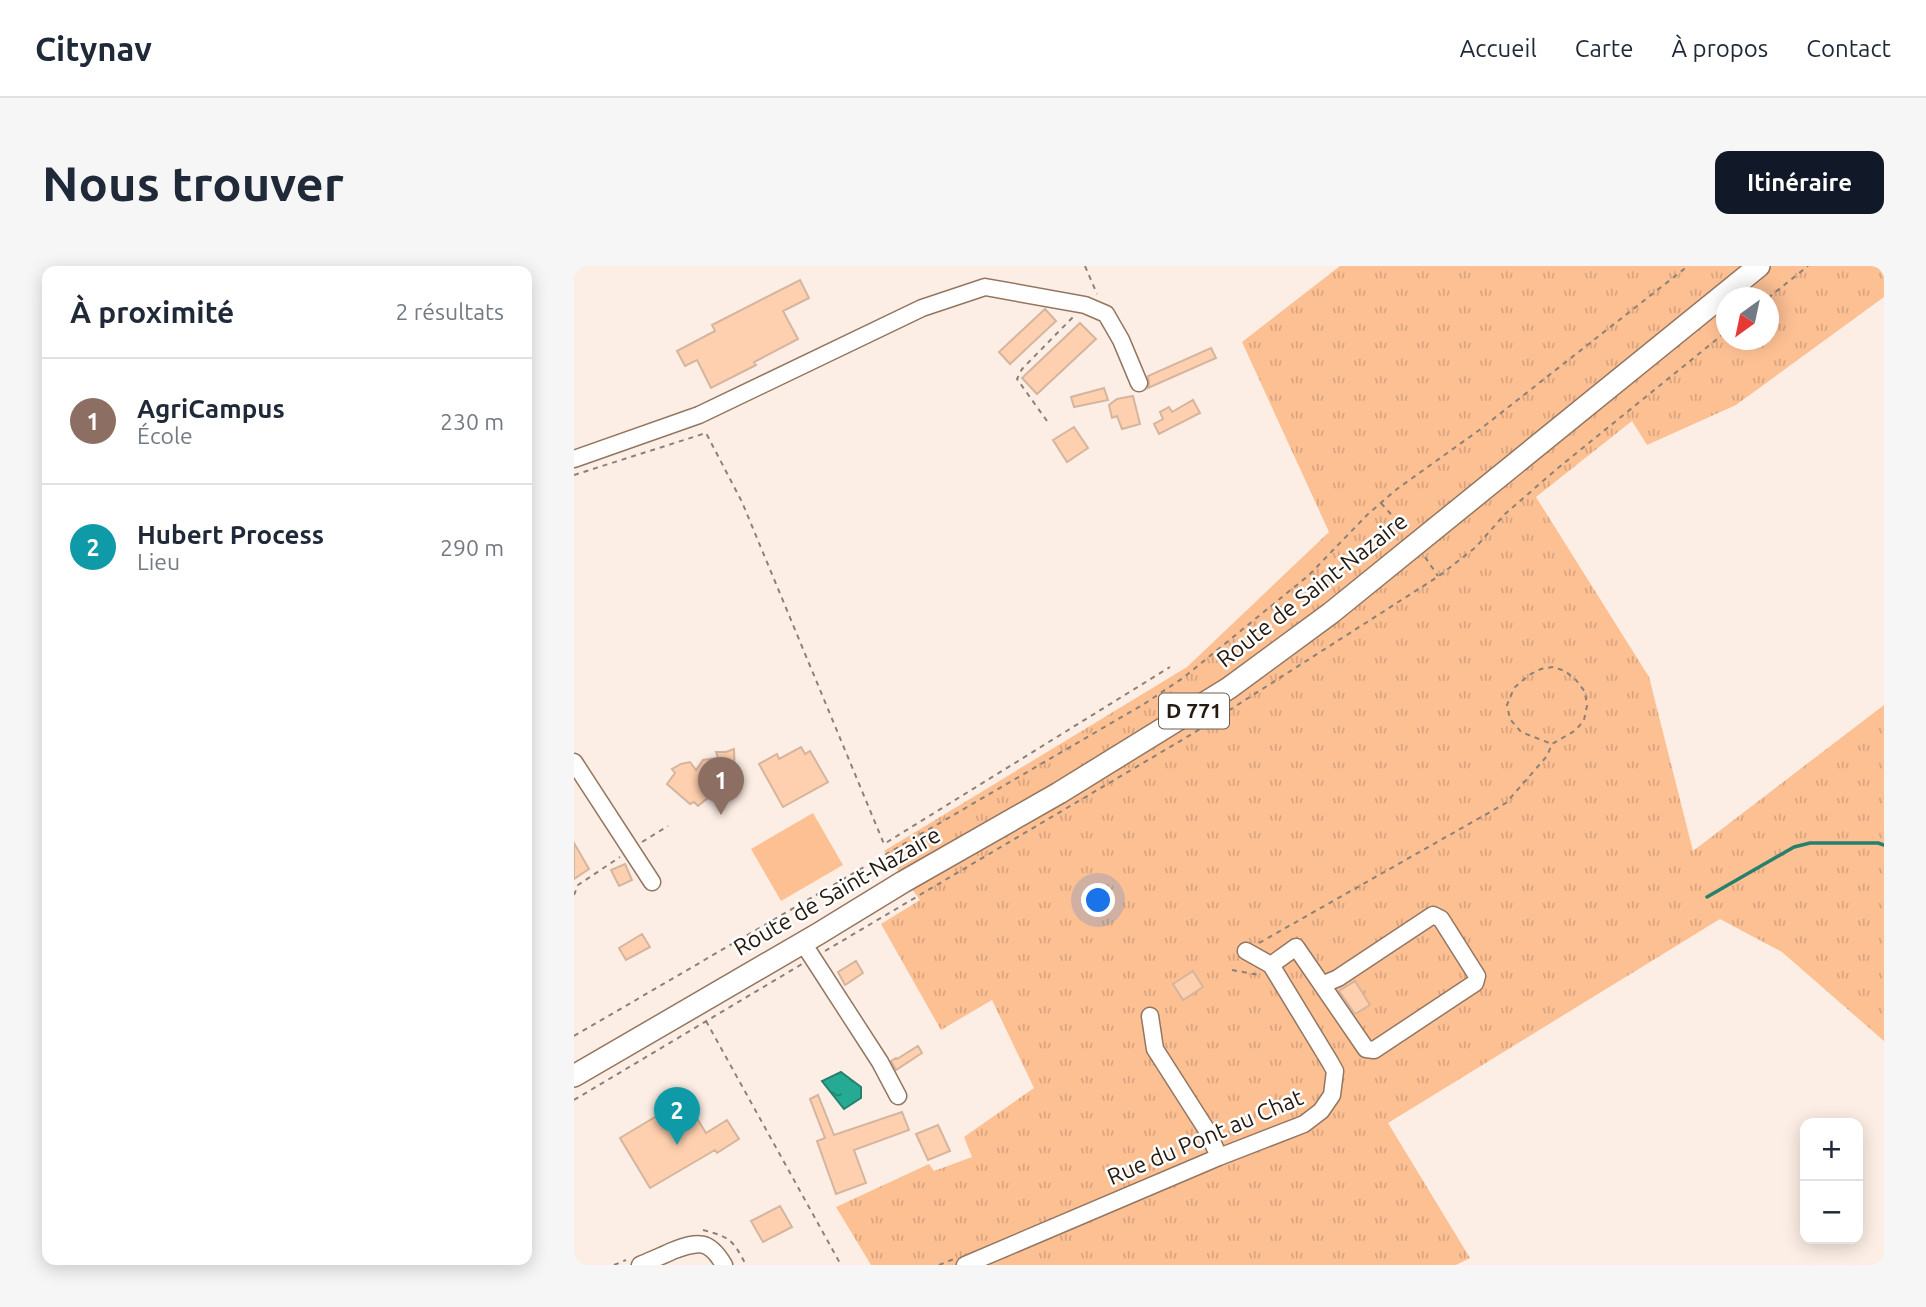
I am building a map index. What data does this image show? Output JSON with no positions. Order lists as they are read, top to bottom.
{
  "streets": {
    "main road": ["Route de Saint-Nazaire", "D 771"],
    "street": ["Rue du Pont au Chat"]
  },
  "north": "bottom left",
  "page": {
    "header": "Citynav",
    "nav": [
      "Accueil",
      "Carte",
      "À propos",
      "Contact"
    ],
    "buttons": "Itinéraire",
    "title": "Nous trouver",
    "heading": ["À proximité", "2 résultats"],
    "list": [
      {
        "mark": "1",
        "name": "AgriCampus",
        "note": "École",
        "value": "230 m"
      },
      {
        "mark": "2",
        "name": "Hubert Process",
        "note": "Lieu",
        "value": "290 m"
      }
    ],
    "pins": ["1", "2"],
    "map_buttons": ["+", "−"]
  }
}
